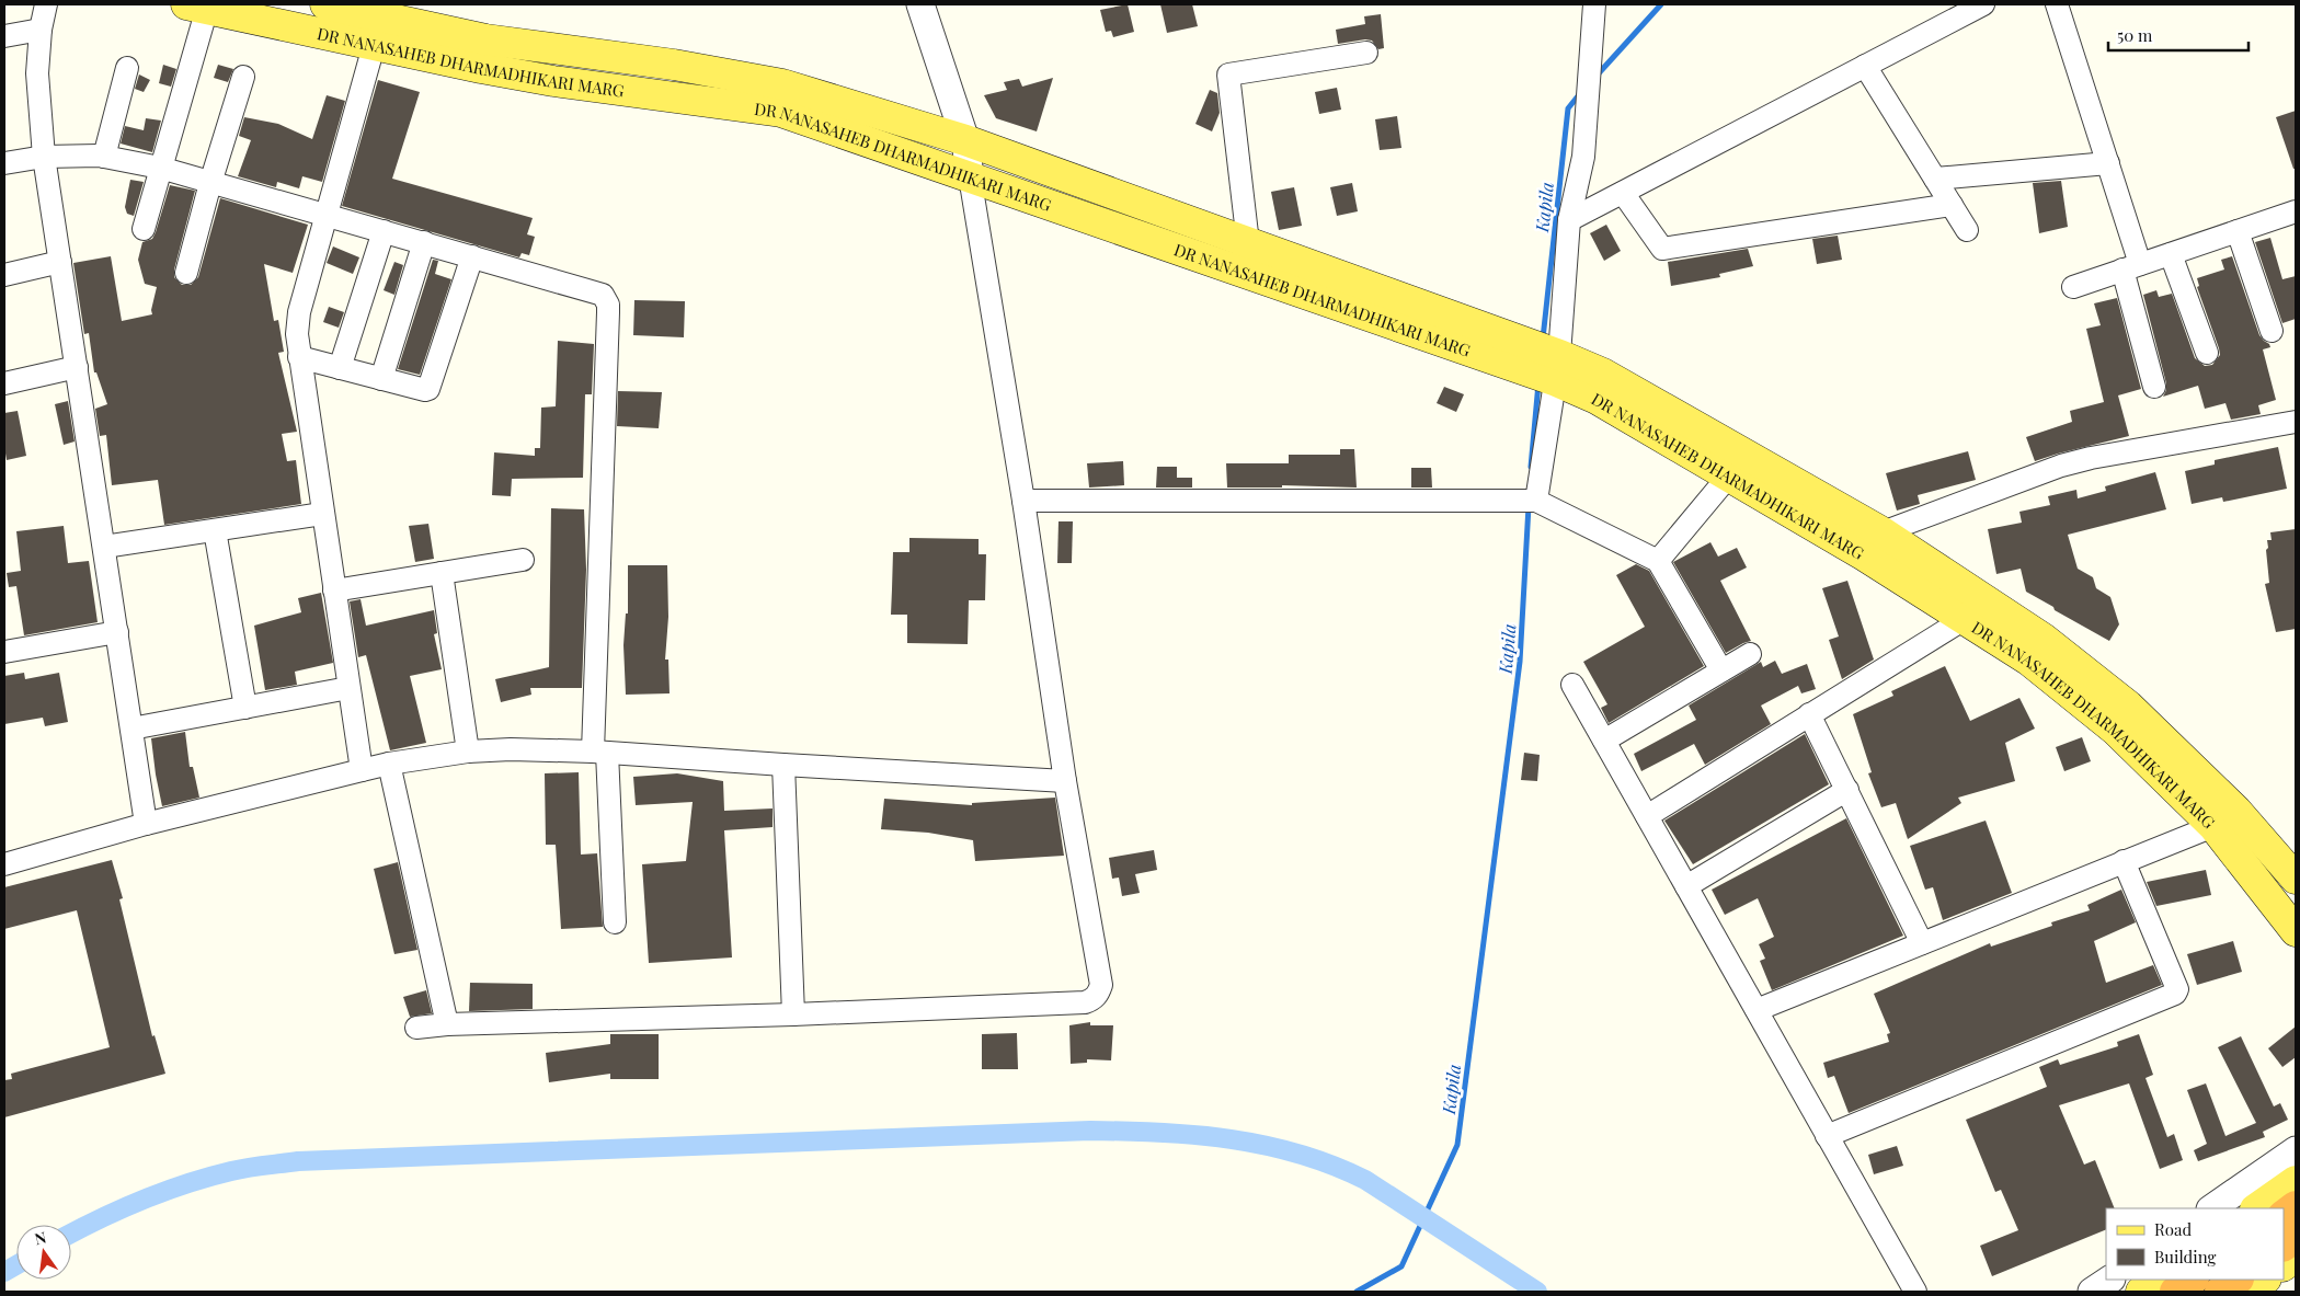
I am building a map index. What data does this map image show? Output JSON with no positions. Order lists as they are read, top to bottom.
{
  "streets": {
    "main road": ["DR NANASAHEB DHARMADHIKARI MARG"]
  },
  "water": ["Kapila"],
  "legend": ["Road", "Building"],
  "scale_bar": "50 m",
  "north": "top"
}
